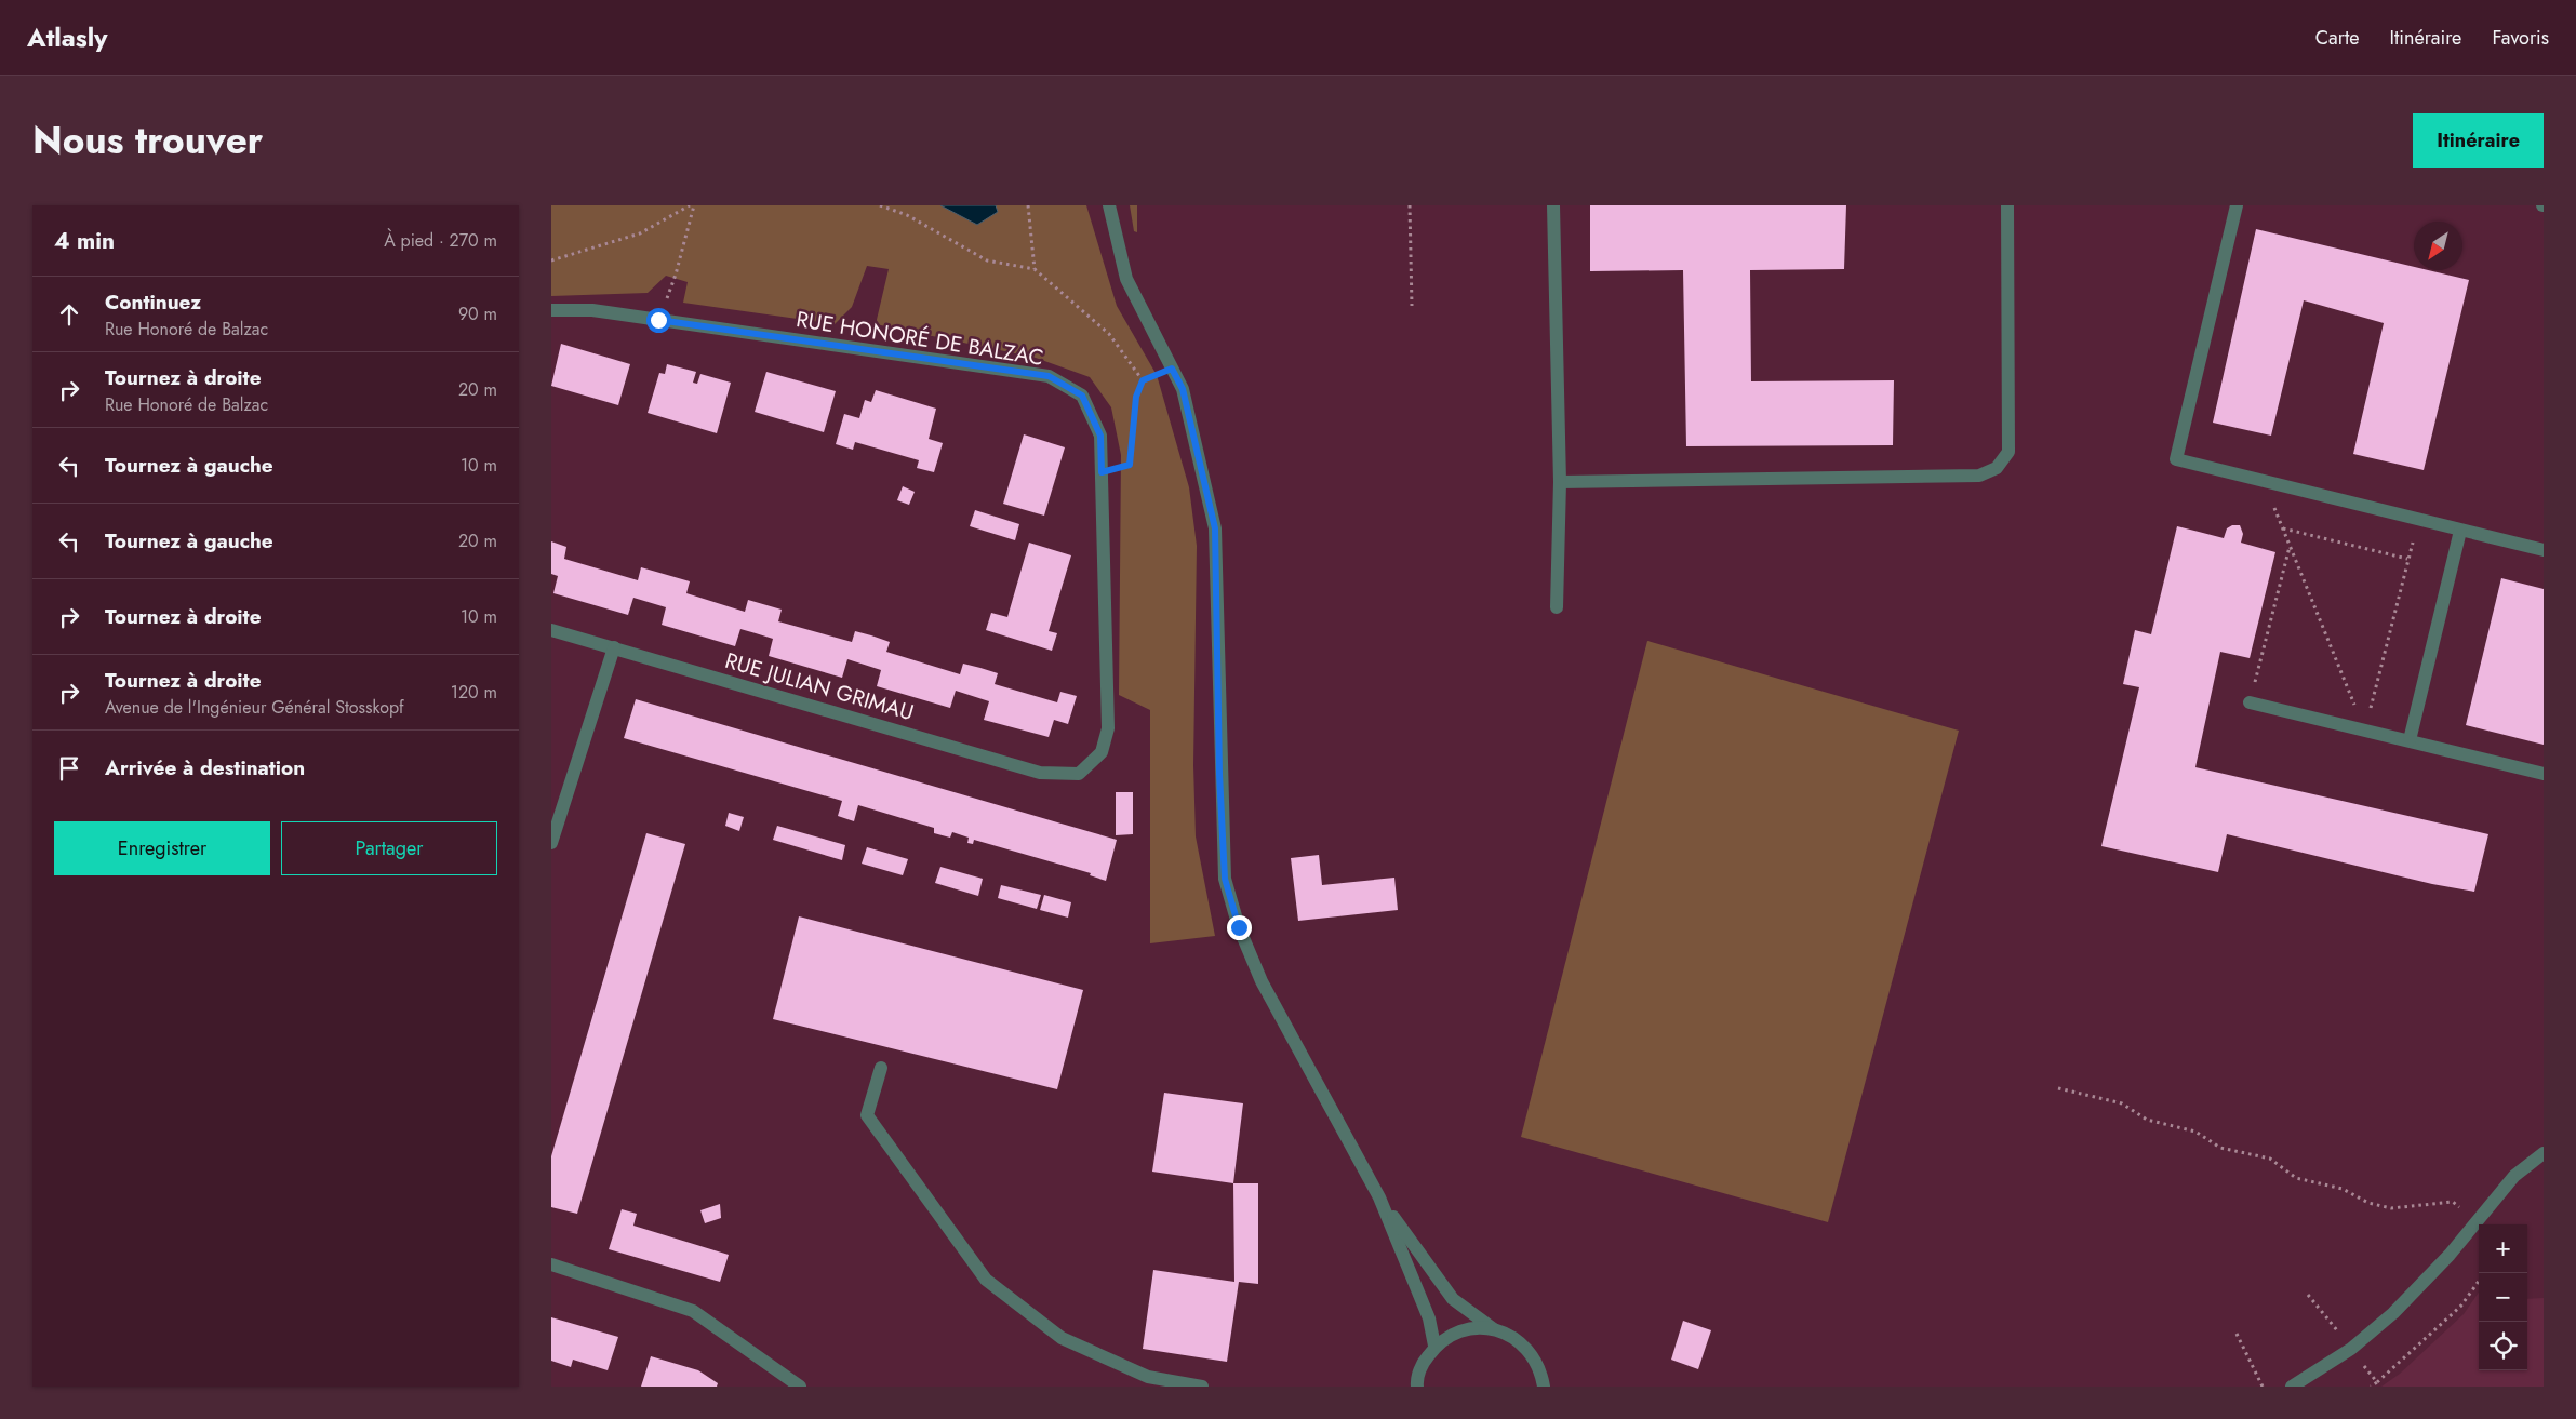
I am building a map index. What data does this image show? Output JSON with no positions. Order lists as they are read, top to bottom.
{
  "streets": {
    "street": ["RUE HONORÉ DE BALZAC", "RUE JULIAN GRIMAU"]
  },
  "crossings": [
    ["RUE HONORÉ DE BALZAC", "RUE JULIAN GRIMAU"]
  ],
  "north": "bottom left",
  "page": {
    "header": "Atlasly",
    "nav": ["Carte", "Itinéraire", "Favoris"],
    "title": "Nous trouver",
    "buttons": [
      "Itinéraire",
      ["Enregistrer", "Partager"]
    ],
    "heading": ["4 min", "À pied · 270 m"],
    "list": [
      ["Continuez", "Rue Honoré de Balzac", "90 m"],
      ["Tournez à droite", "Rue Honoré de Balzac", "20 m"],
      ["Tournez à gauche", "10 m"],
      ["Tournez à gauche", "20 m"],
      ["Tournez à droite", "10 m"],
      ["Tournez à droite", "Avenue de l'Ingénieur Général Stosskopf", "120 m"],
      "Arrivée à destination"
    ],
    "map_buttons": ["+", "−"]
  }
}
